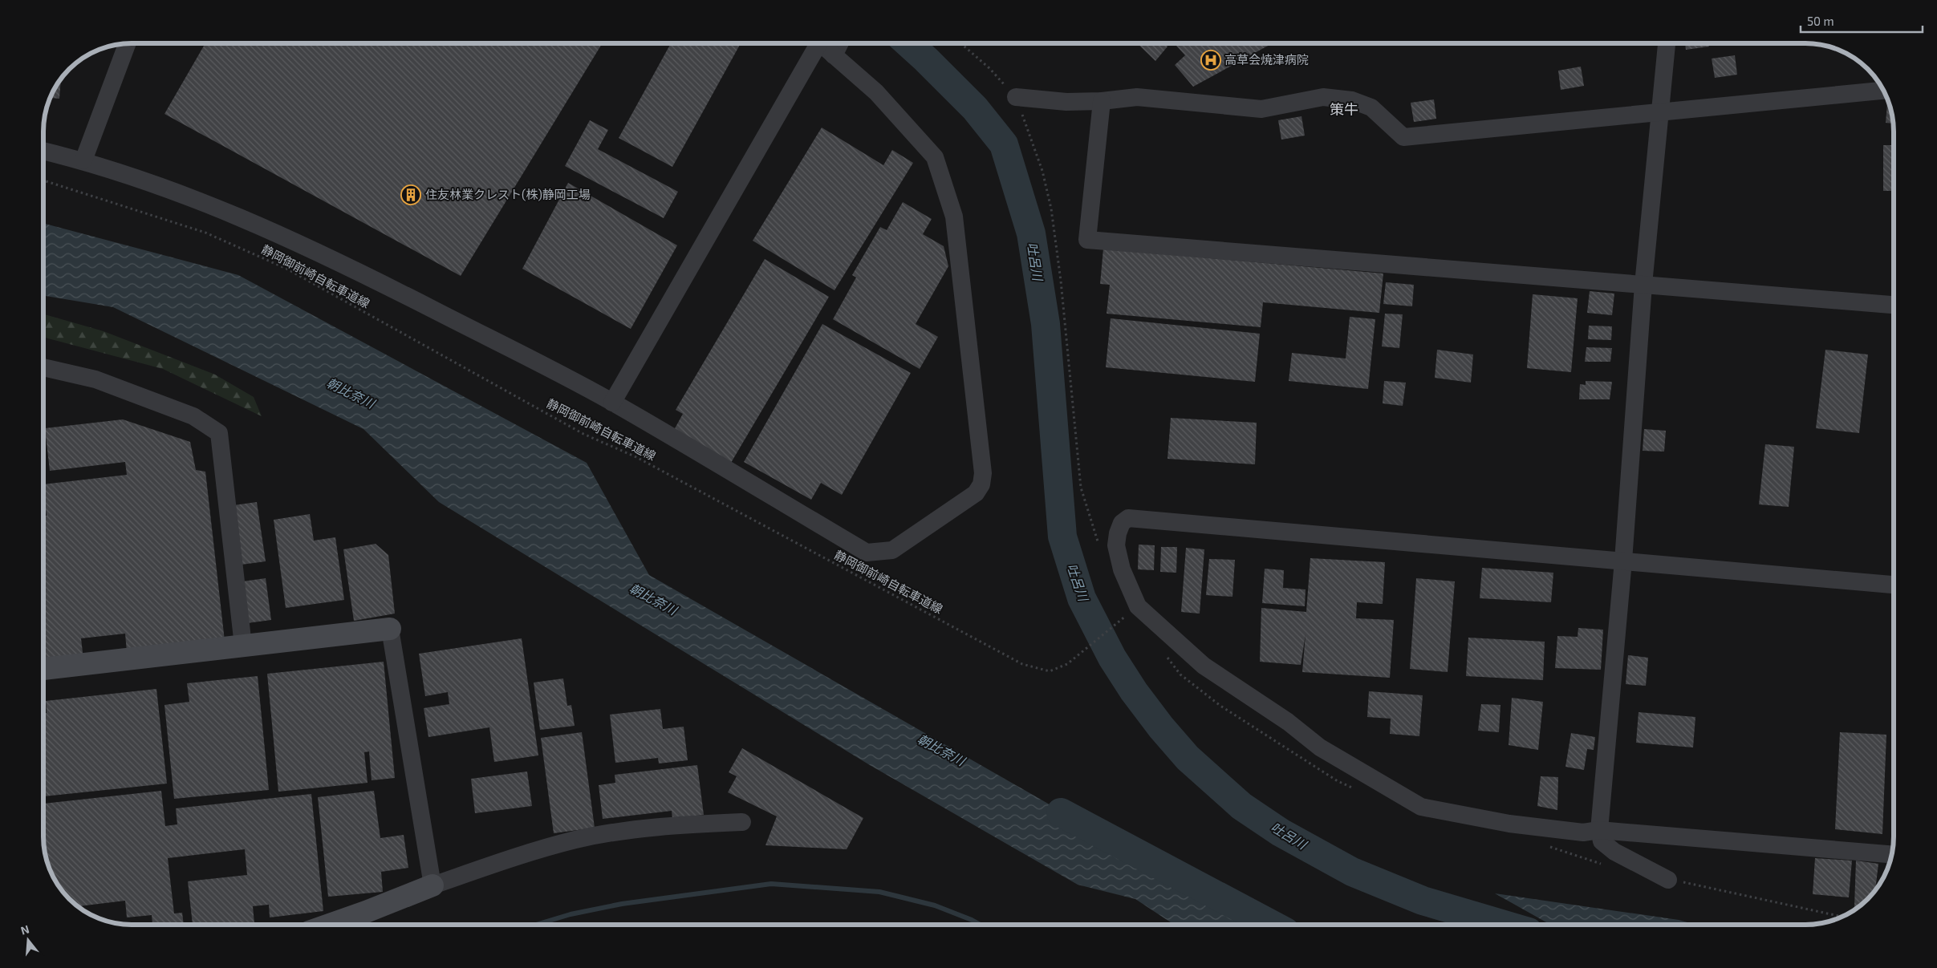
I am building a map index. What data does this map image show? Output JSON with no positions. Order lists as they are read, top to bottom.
{
  "streets": {
    "path": ["静岡御前崎自転車道線"]
  },
  "districts": ["策牛"],
  "water": ["吐呂川", "朝比奈川"],
  "places": {
    "hospital": ["高草会焼津病院"],
    "building": ["住友林業クレスト(株)静岡工場"]
  },
  "scale_bar": "50 m",
  "north": "top"
}
